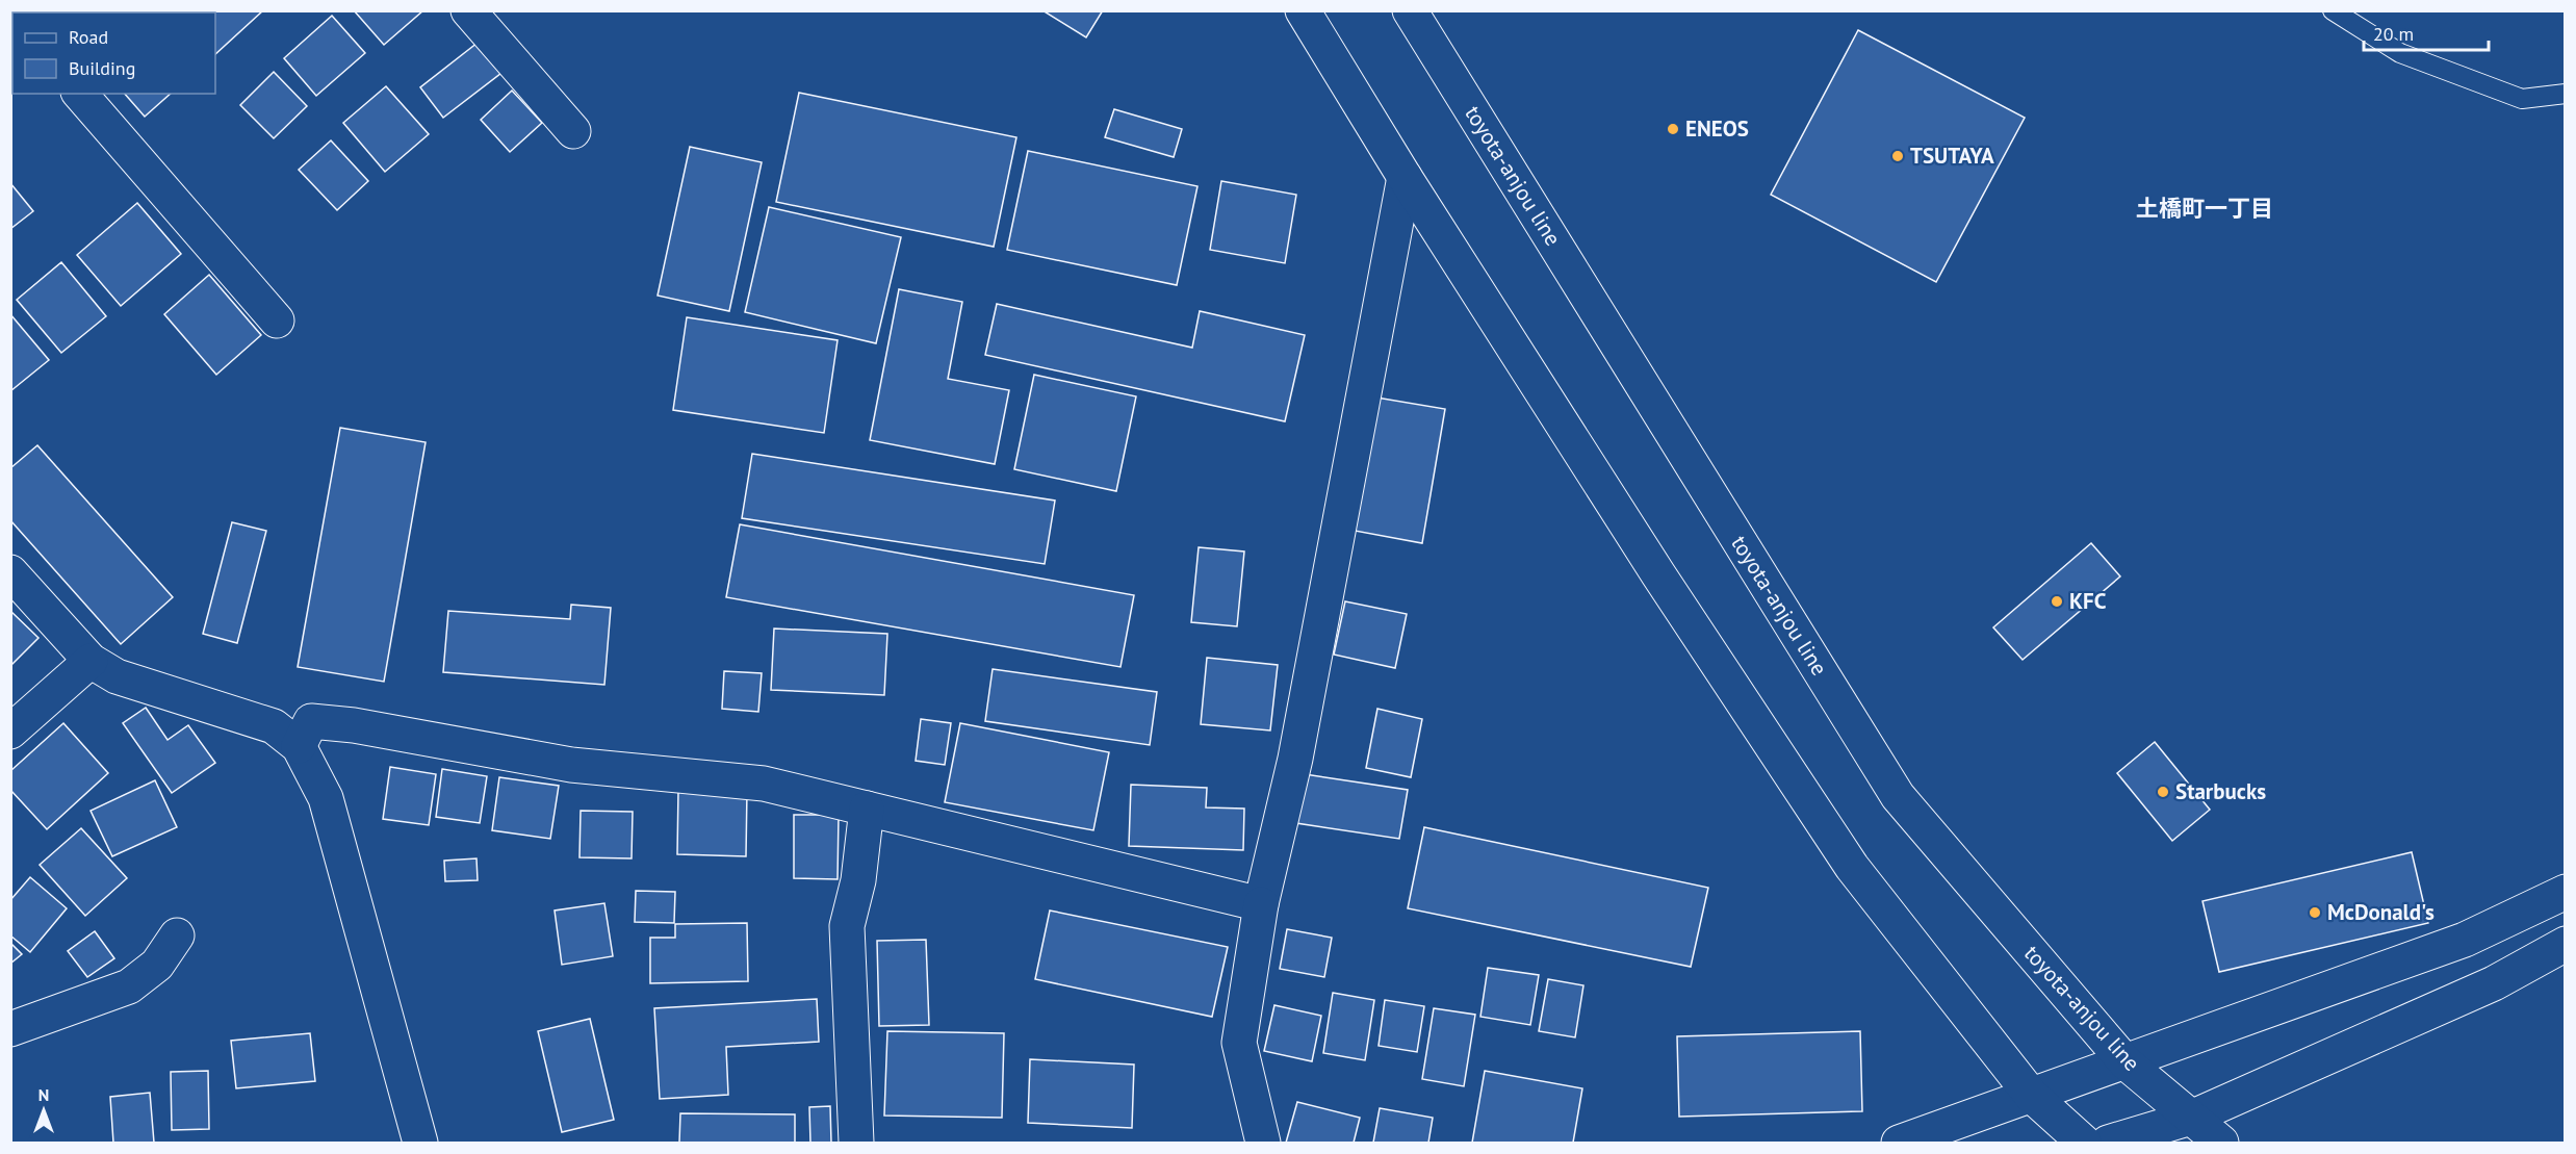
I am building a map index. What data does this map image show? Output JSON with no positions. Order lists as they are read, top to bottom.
{
  "streets": {
    "street": ["toyota-anjou line"]
  },
  "districts": ["土橋町一丁目"],
  "places": [
    "ENEOS",
    "TSUTAYA",
    "KFC",
    "Starbucks",
    "McDonald's"
  ],
  "legend": ["Road", "Building"],
  "scale_bar": "20 m",
  "north": "top"
}
